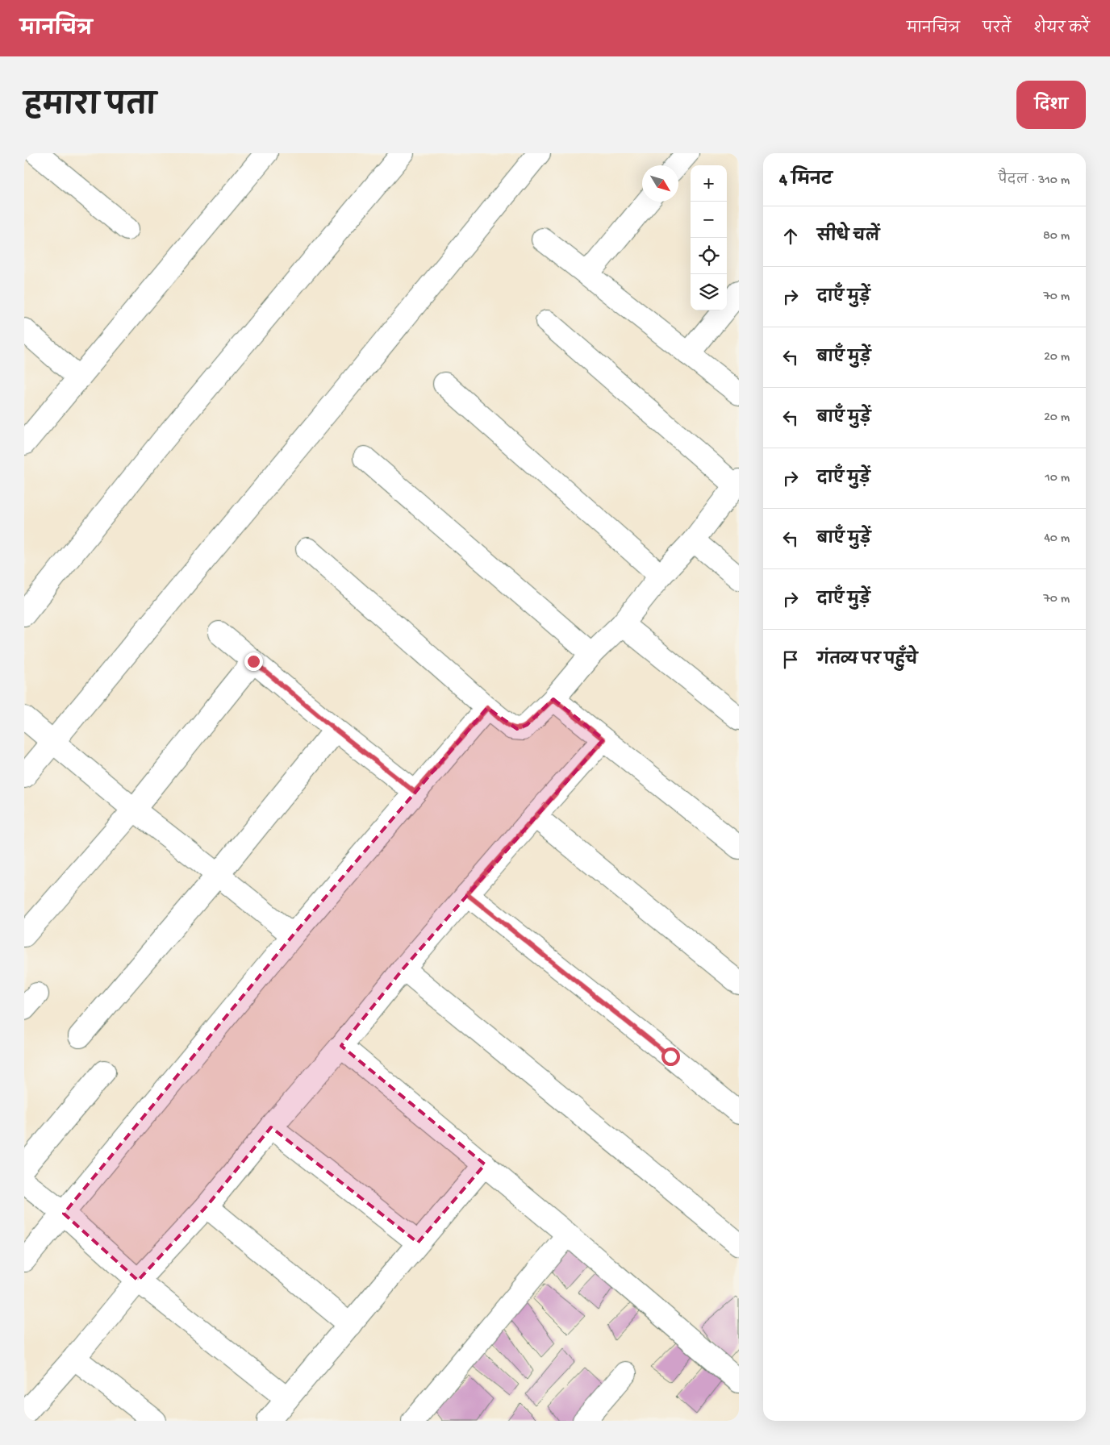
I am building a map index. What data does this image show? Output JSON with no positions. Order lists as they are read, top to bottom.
{
  "north": "bottom right",
  "page": {
    "header": "मानचित्र",
    "nav": ["मानचित्र", "परतें", "शेयर करें"],
    "title": "हमारा पता",
    "buttons": "दिशा",
    "heading": ["4 मिनट", "पैदल · 310 m"],
    "map_buttons": ["+", "−"],
    "list": [
      ["सीधे चलें", "80 m"],
      ["दाएँ मुड़ें", "70 m"],
      ["बाएँ मुड़ें", "20 m"],
      ["बाएँ मुड़ें", "20 m"],
      ["दाएँ मुड़ें", "10 m"],
      ["बाएँ मुड़ें", "40 m"],
      ["दाएँ मुड़ें", "70 m"],
      "गंतव्य पर पहुँचे"
    ]
  }
}
